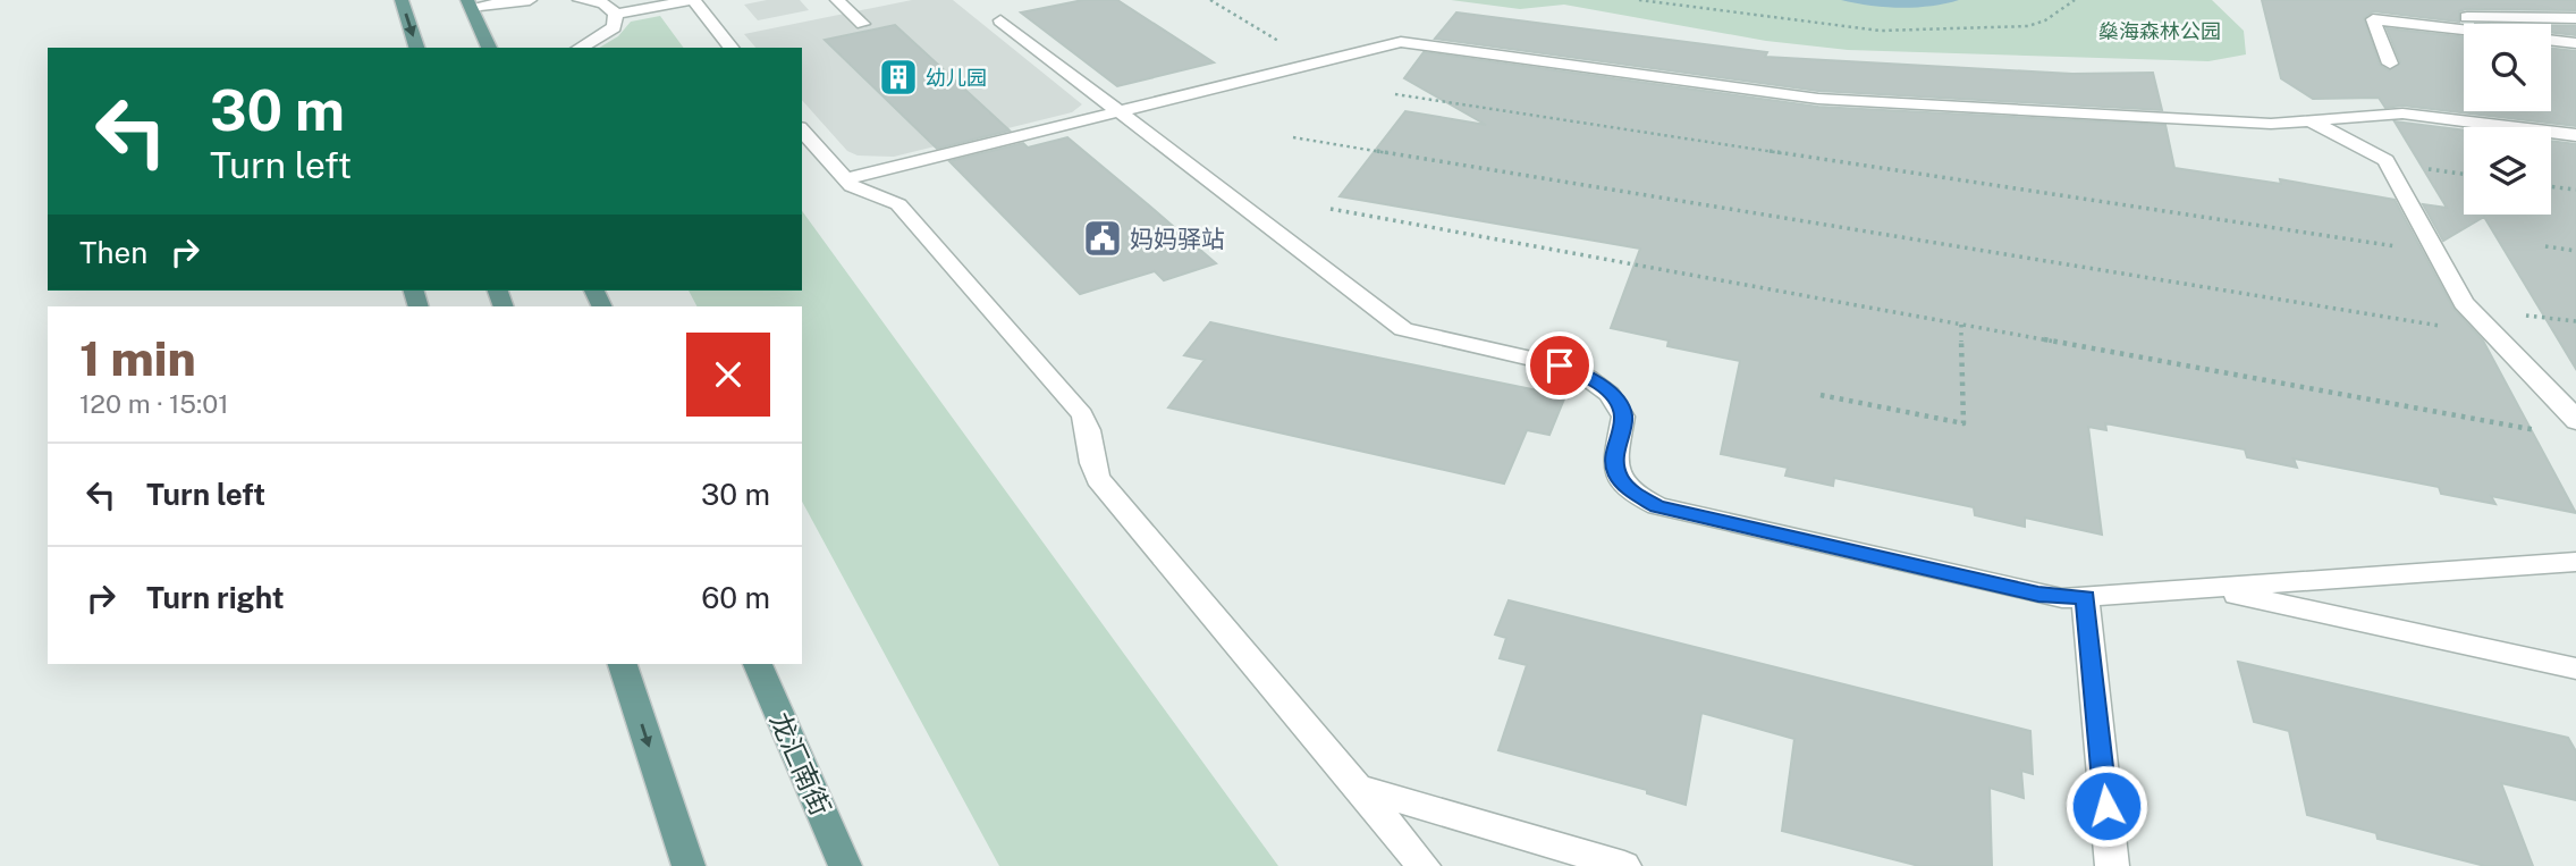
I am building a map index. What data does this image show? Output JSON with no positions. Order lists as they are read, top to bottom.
{
  "streets": {
    "main road": ["龙汇南街"]
  },
  "parks": ["燊海森林公园"],
  "places": {
    "building": ["幼儿园"],
    "public building": ["妈妈驿站"]
  },
  "page": {
    "turn": ["30 m", "Turn left"],
    "then": "Then",
    "heading": ["1 min", "120 m · 15:01"],
    "list": [
      {
        "name": "Turn left",
        "value": "30 m"
      },
      {
        "name": "Turn right",
        "value": "60 m"
      }
    ]
  }
}
